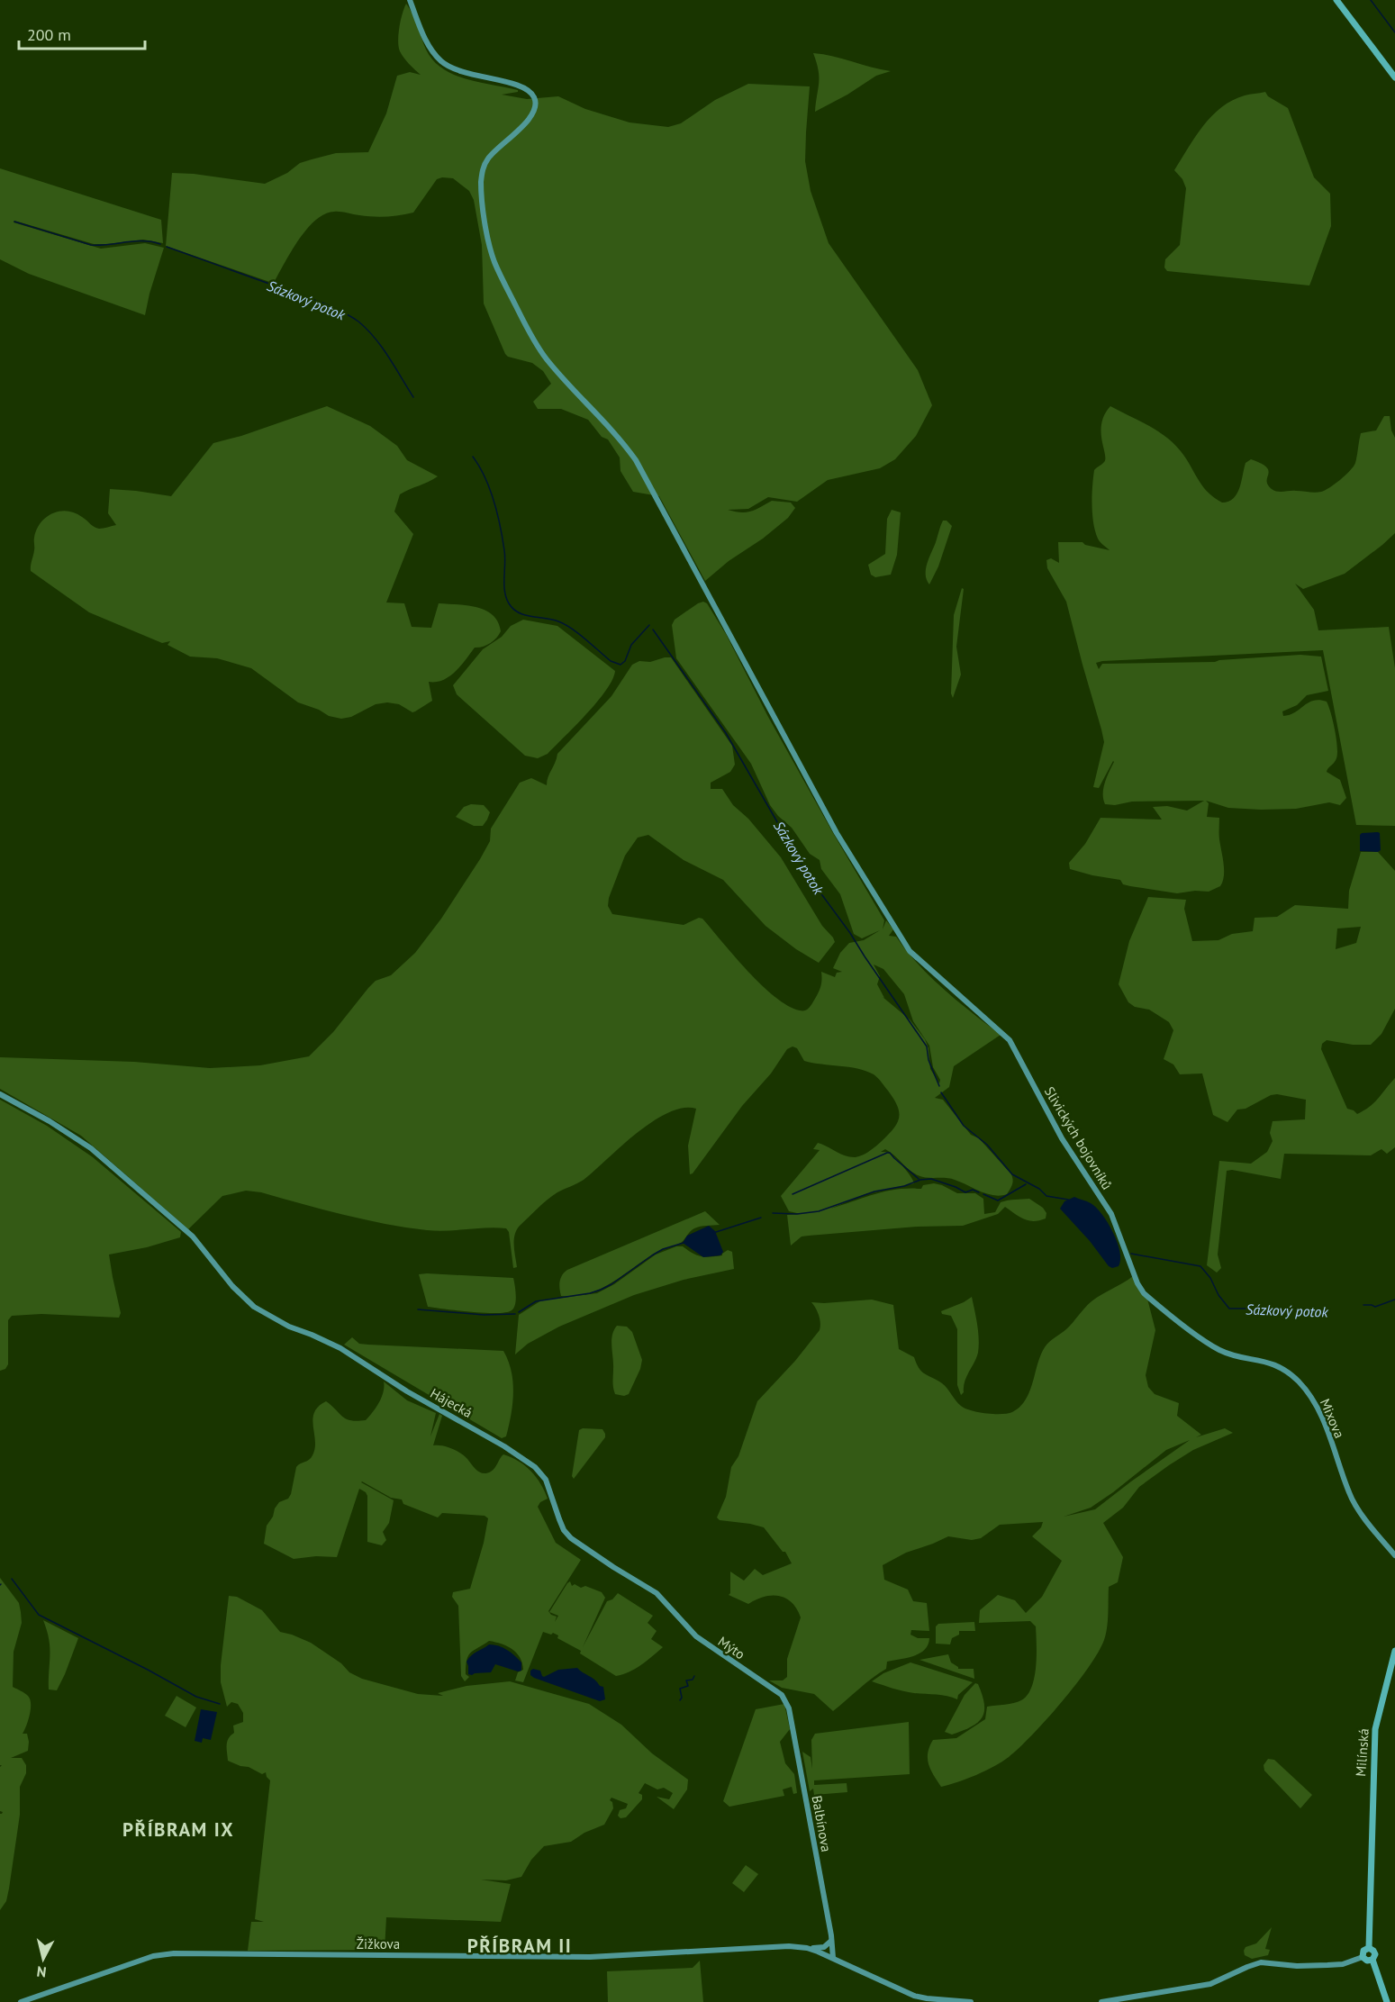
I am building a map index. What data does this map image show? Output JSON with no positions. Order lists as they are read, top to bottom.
{
  "streets": {
    "main road": ["Milínská"],
    "street": [
      "Slivických bojovníků",
      "Hájecká",
      "Mixova",
      "Mýto",
      "Balbínova",
      "Žižkova"
    ]
  },
  "crossings": [
    ["Slivických bojovníků", "Mixova"],
    ["Hájecká", "Mýto"],
    ["Mýto", "Balbínova"]
  ],
  "districts": ["PŘÍBRAM IX", "PŘÍBRAM II"],
  "water": ["Sázkový potok"],
  "scale_bar": "200 m",
  "north": "bottom"
}
